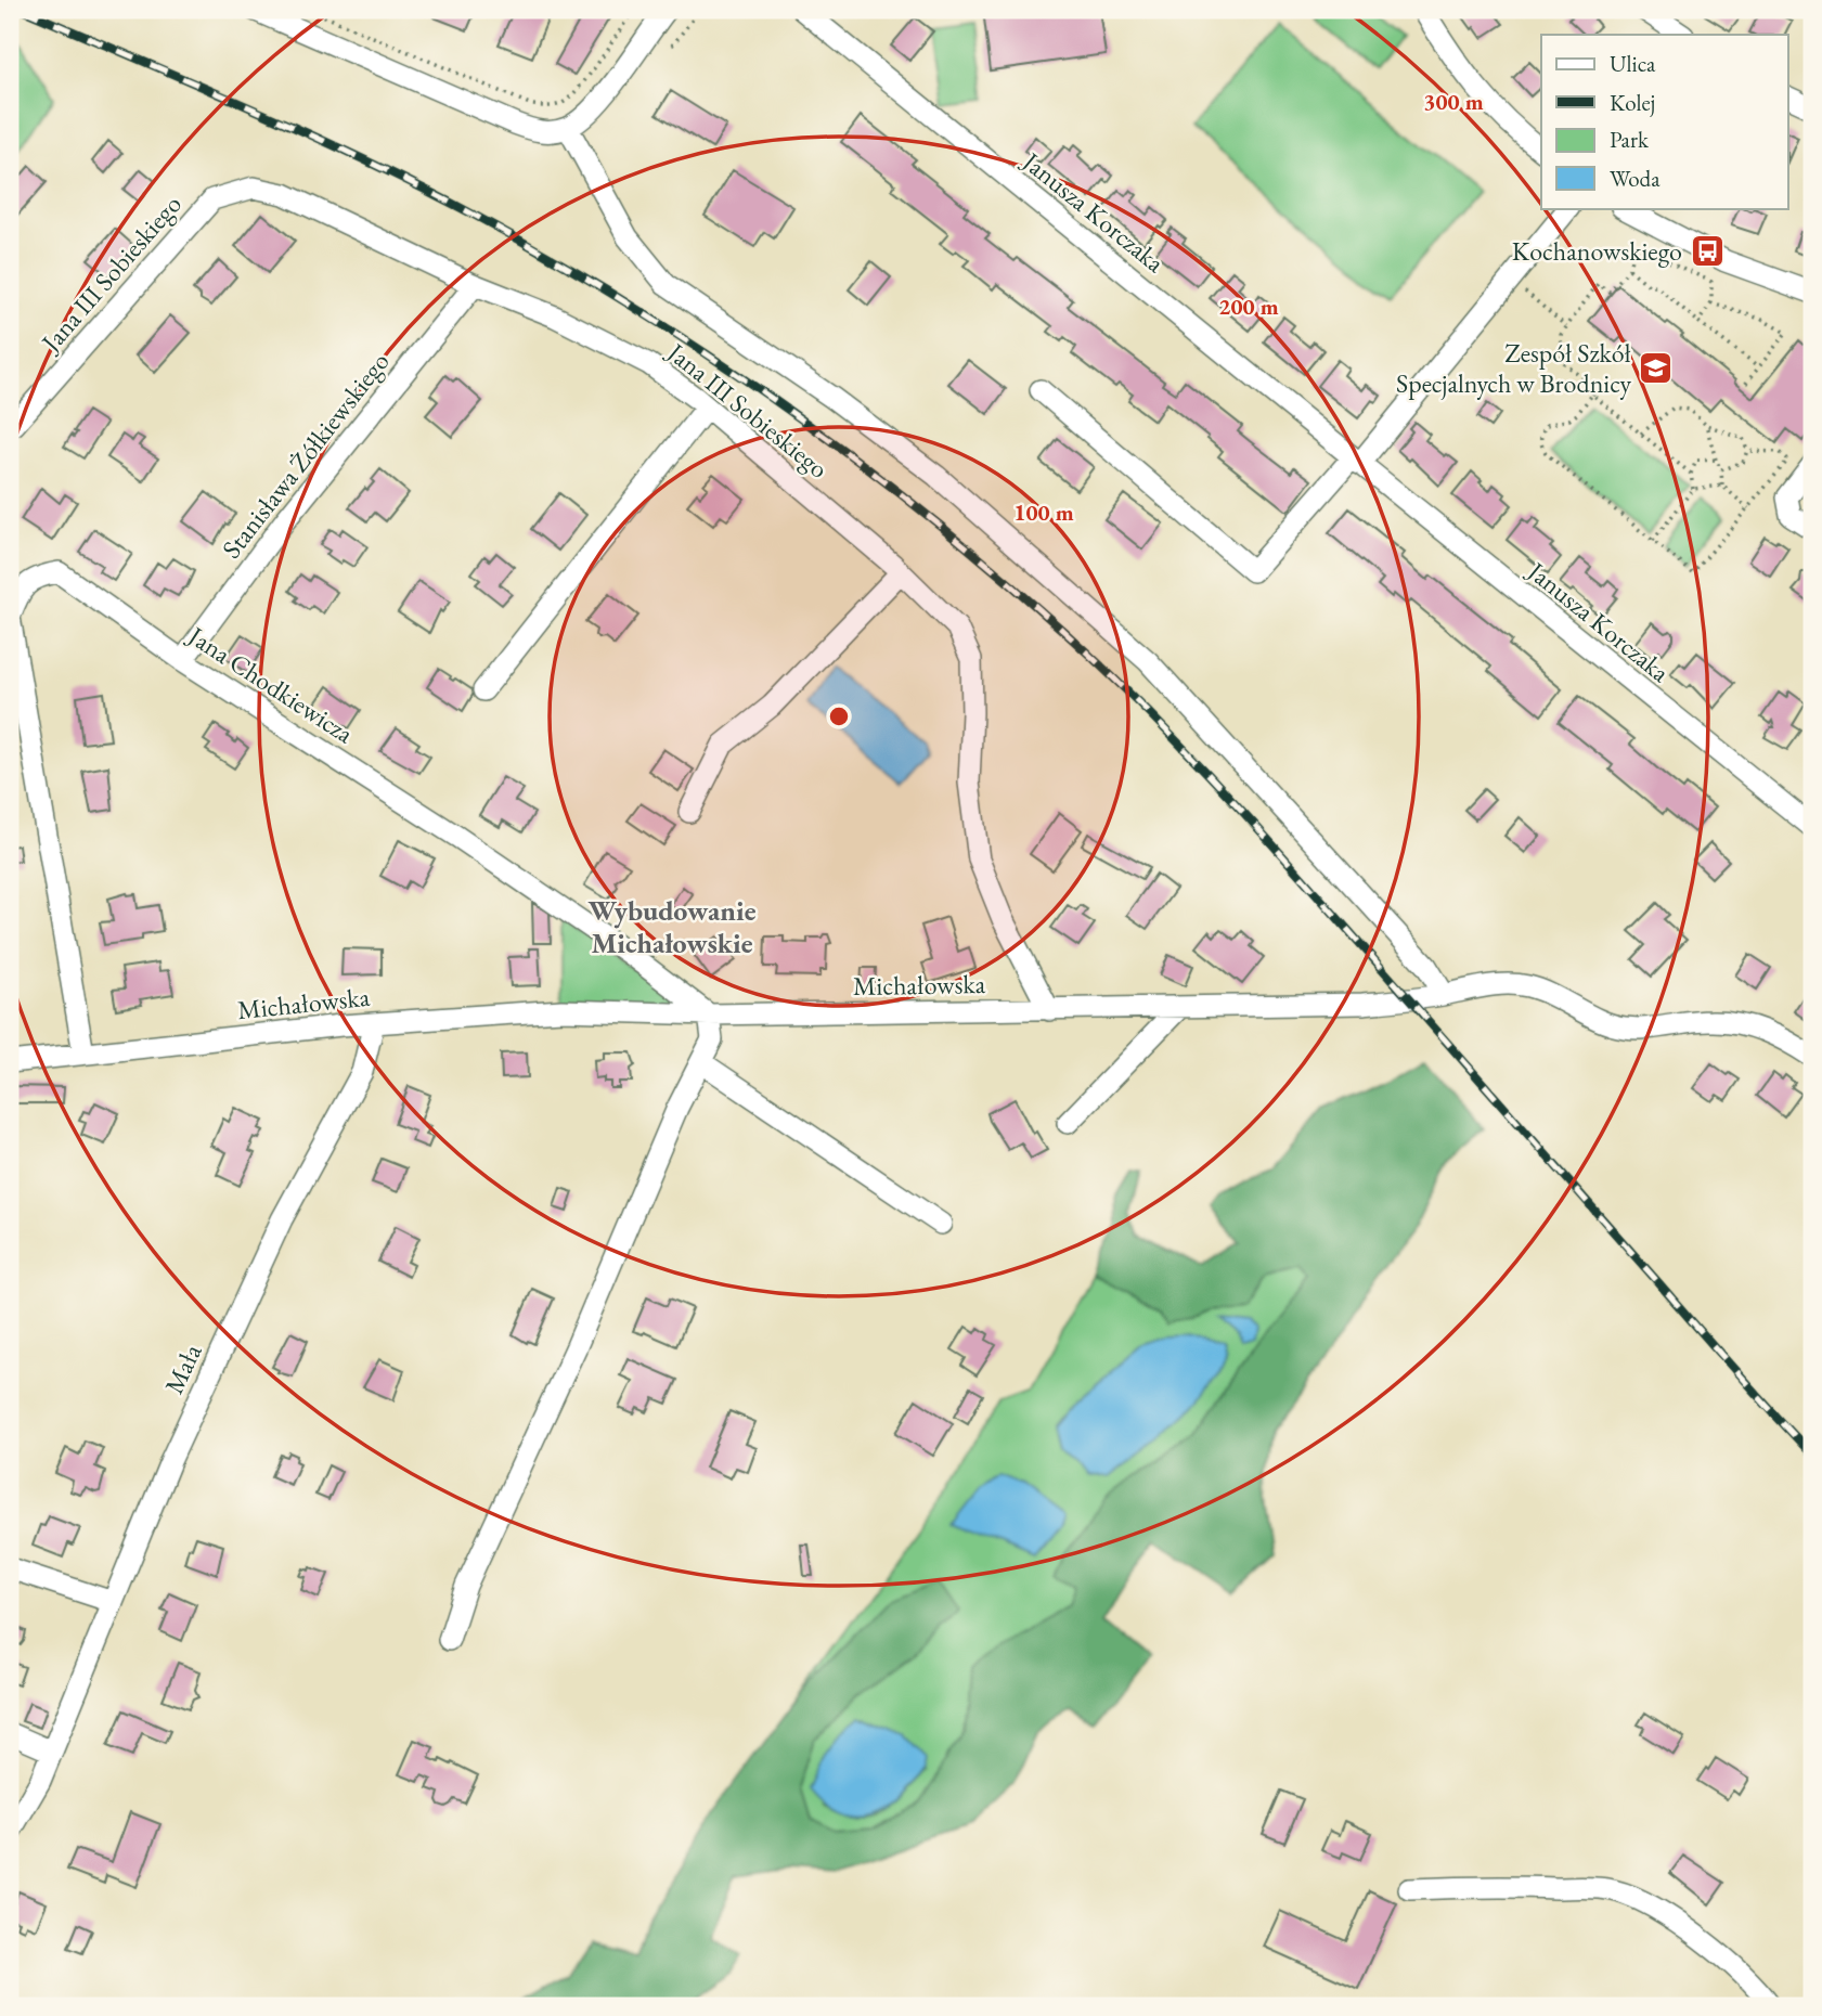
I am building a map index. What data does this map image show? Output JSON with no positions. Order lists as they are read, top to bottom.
{
  "streets": {
    "street": [
      "Janusza Korczaka",
      "Jana III Sobieskiego",
      "Stanisława Żółkiewskiego",
      "Jana Chodkiewicza",
      "Michałowska",
      "Mała"
    ]
  },
  "crossings": [
    ["Jana III Sobieskiego", "Stanisława Żółkiewskiego"],
    ["Jana III Sobieskiego", "Michałowska"],
    ["Stanisława Żółkiewskiego", "Jana Chodkiewicza"],
    ["Jana Chodkiewicza", "Michałowska"],
    ["Michałowska", "Mała"]
  ],
  "districts": ["Wybudowanie Michałowskie"],
  "places": {
    "bus stop": ["Kochanowskiego"],
    "school or university": ["Zespół Szkół Specjalnych w Brodnicy"]
  },
  "legend": [
    "Ulica",
    "Kolej",
    "Park",
    "Woda"
  ],
  "rings": ["300 m", "200 m", "100 m"]
}
